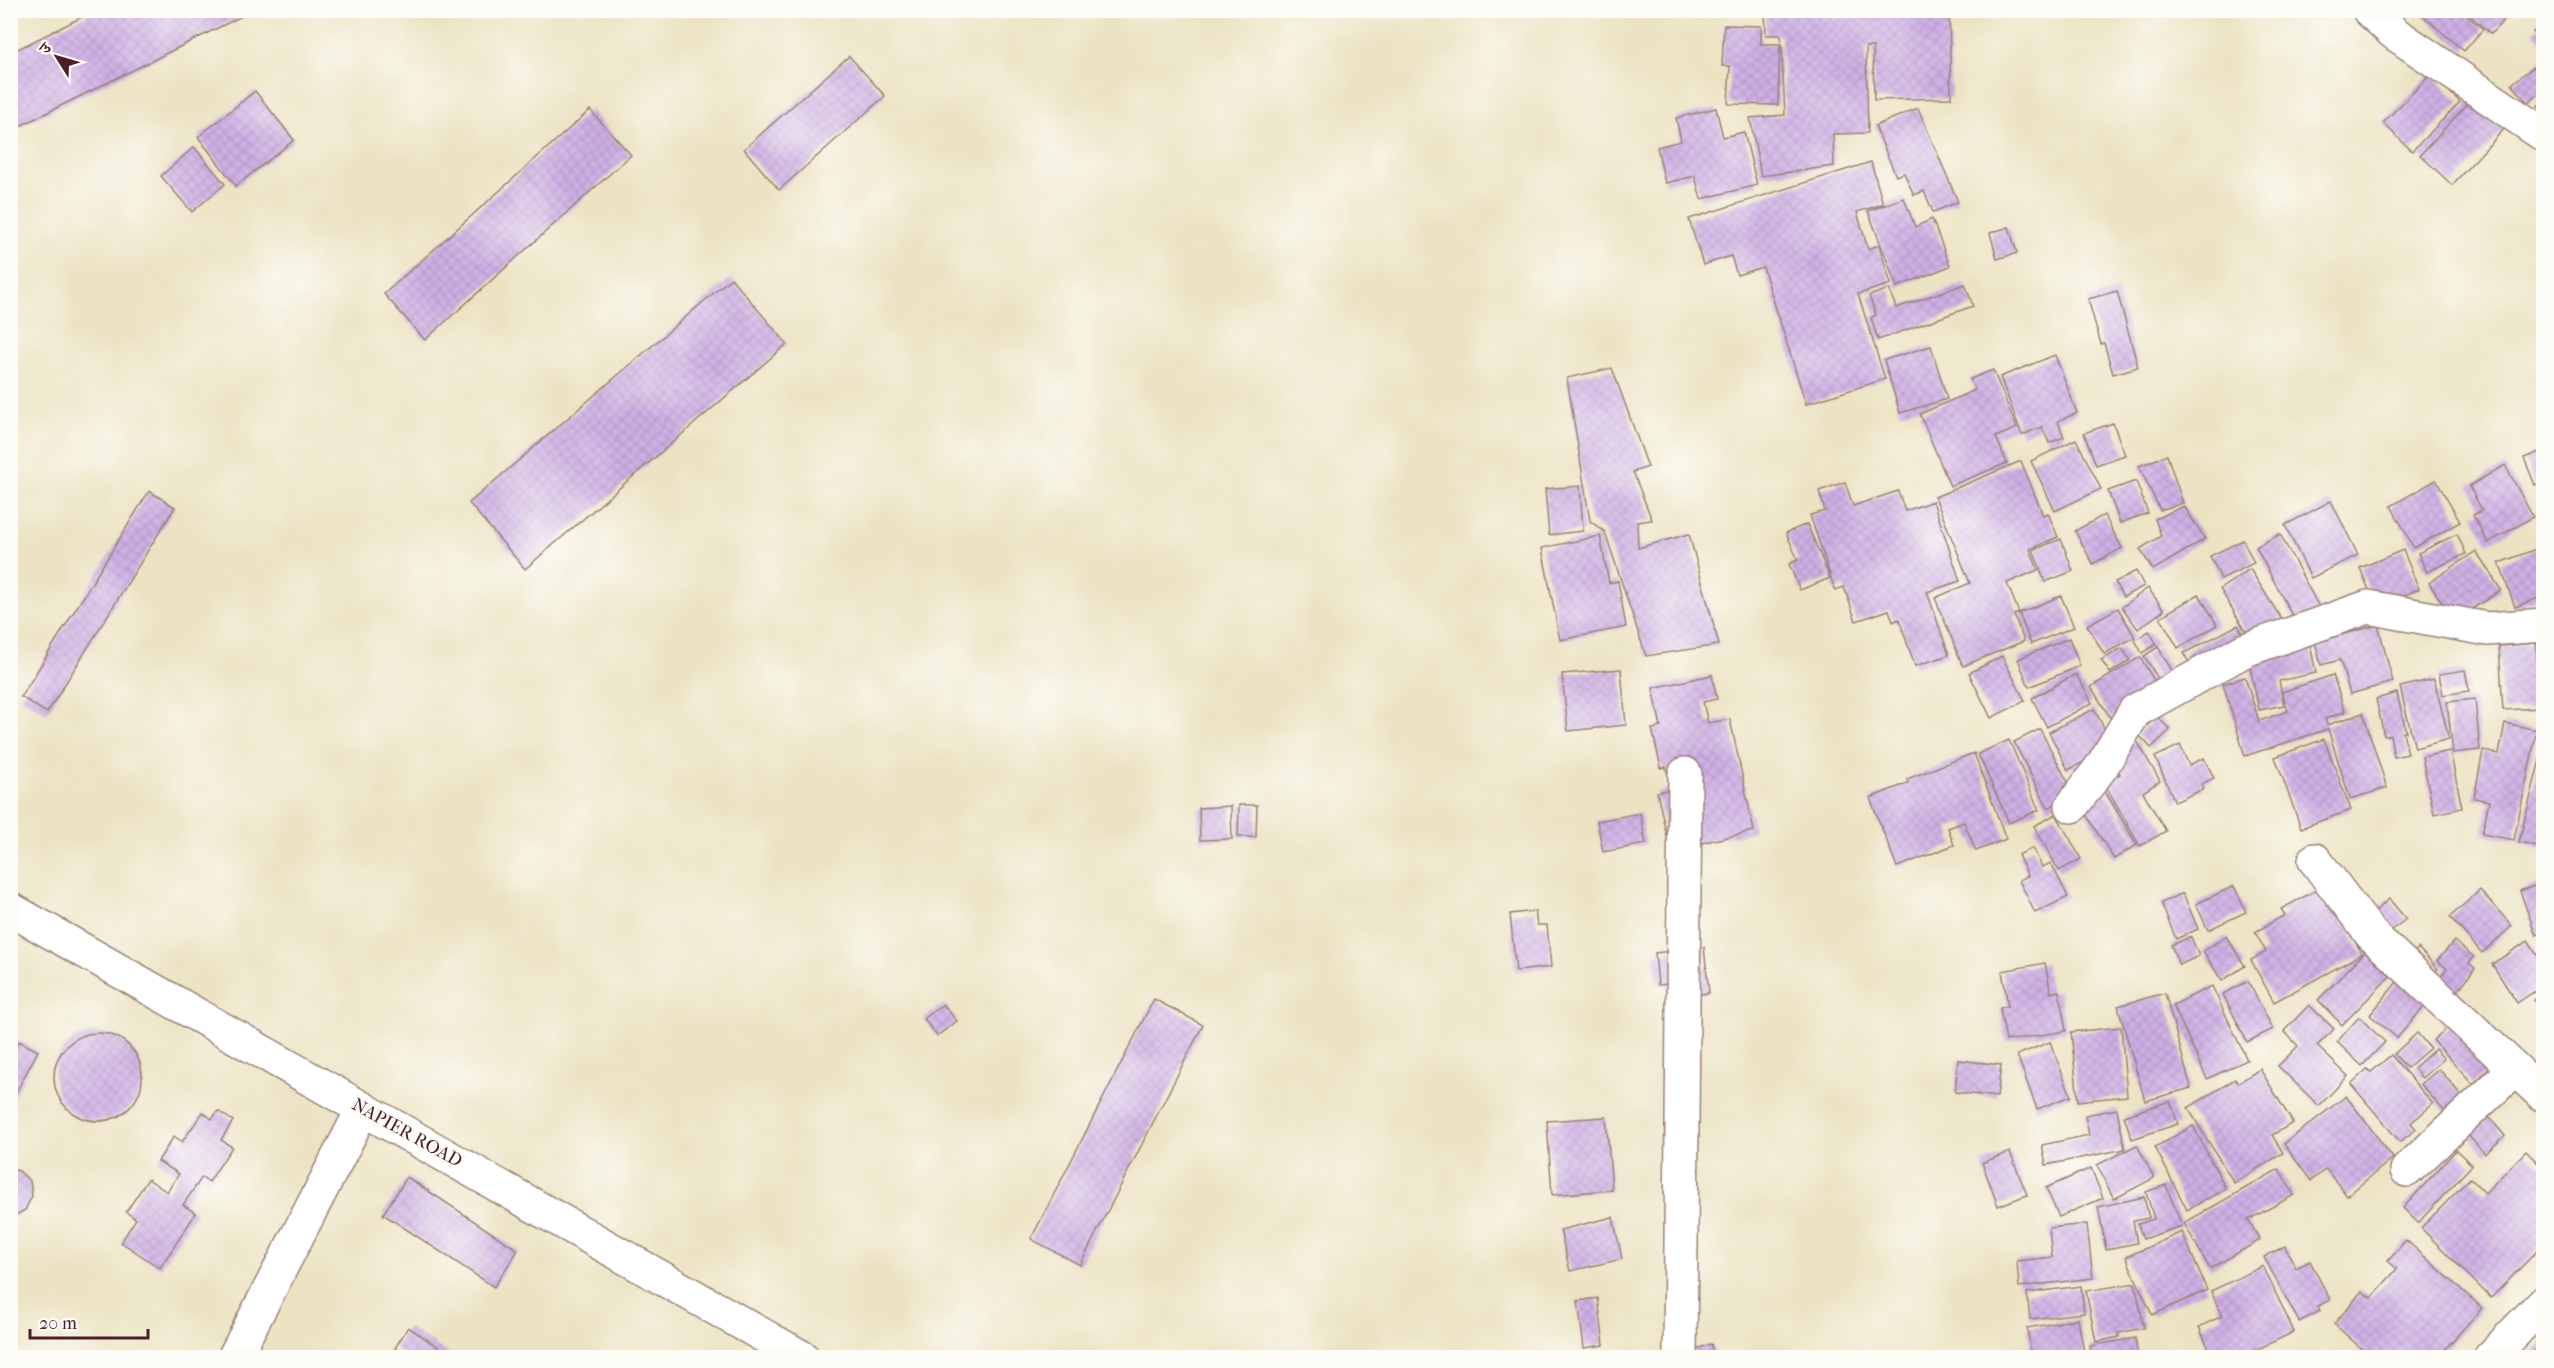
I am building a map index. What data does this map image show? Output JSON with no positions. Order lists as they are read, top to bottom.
{
  "streets": {
    "street": ["NAPIER ROAD"]
  },
  "scale_bar": "20 m",
  "north": "top left"
}
